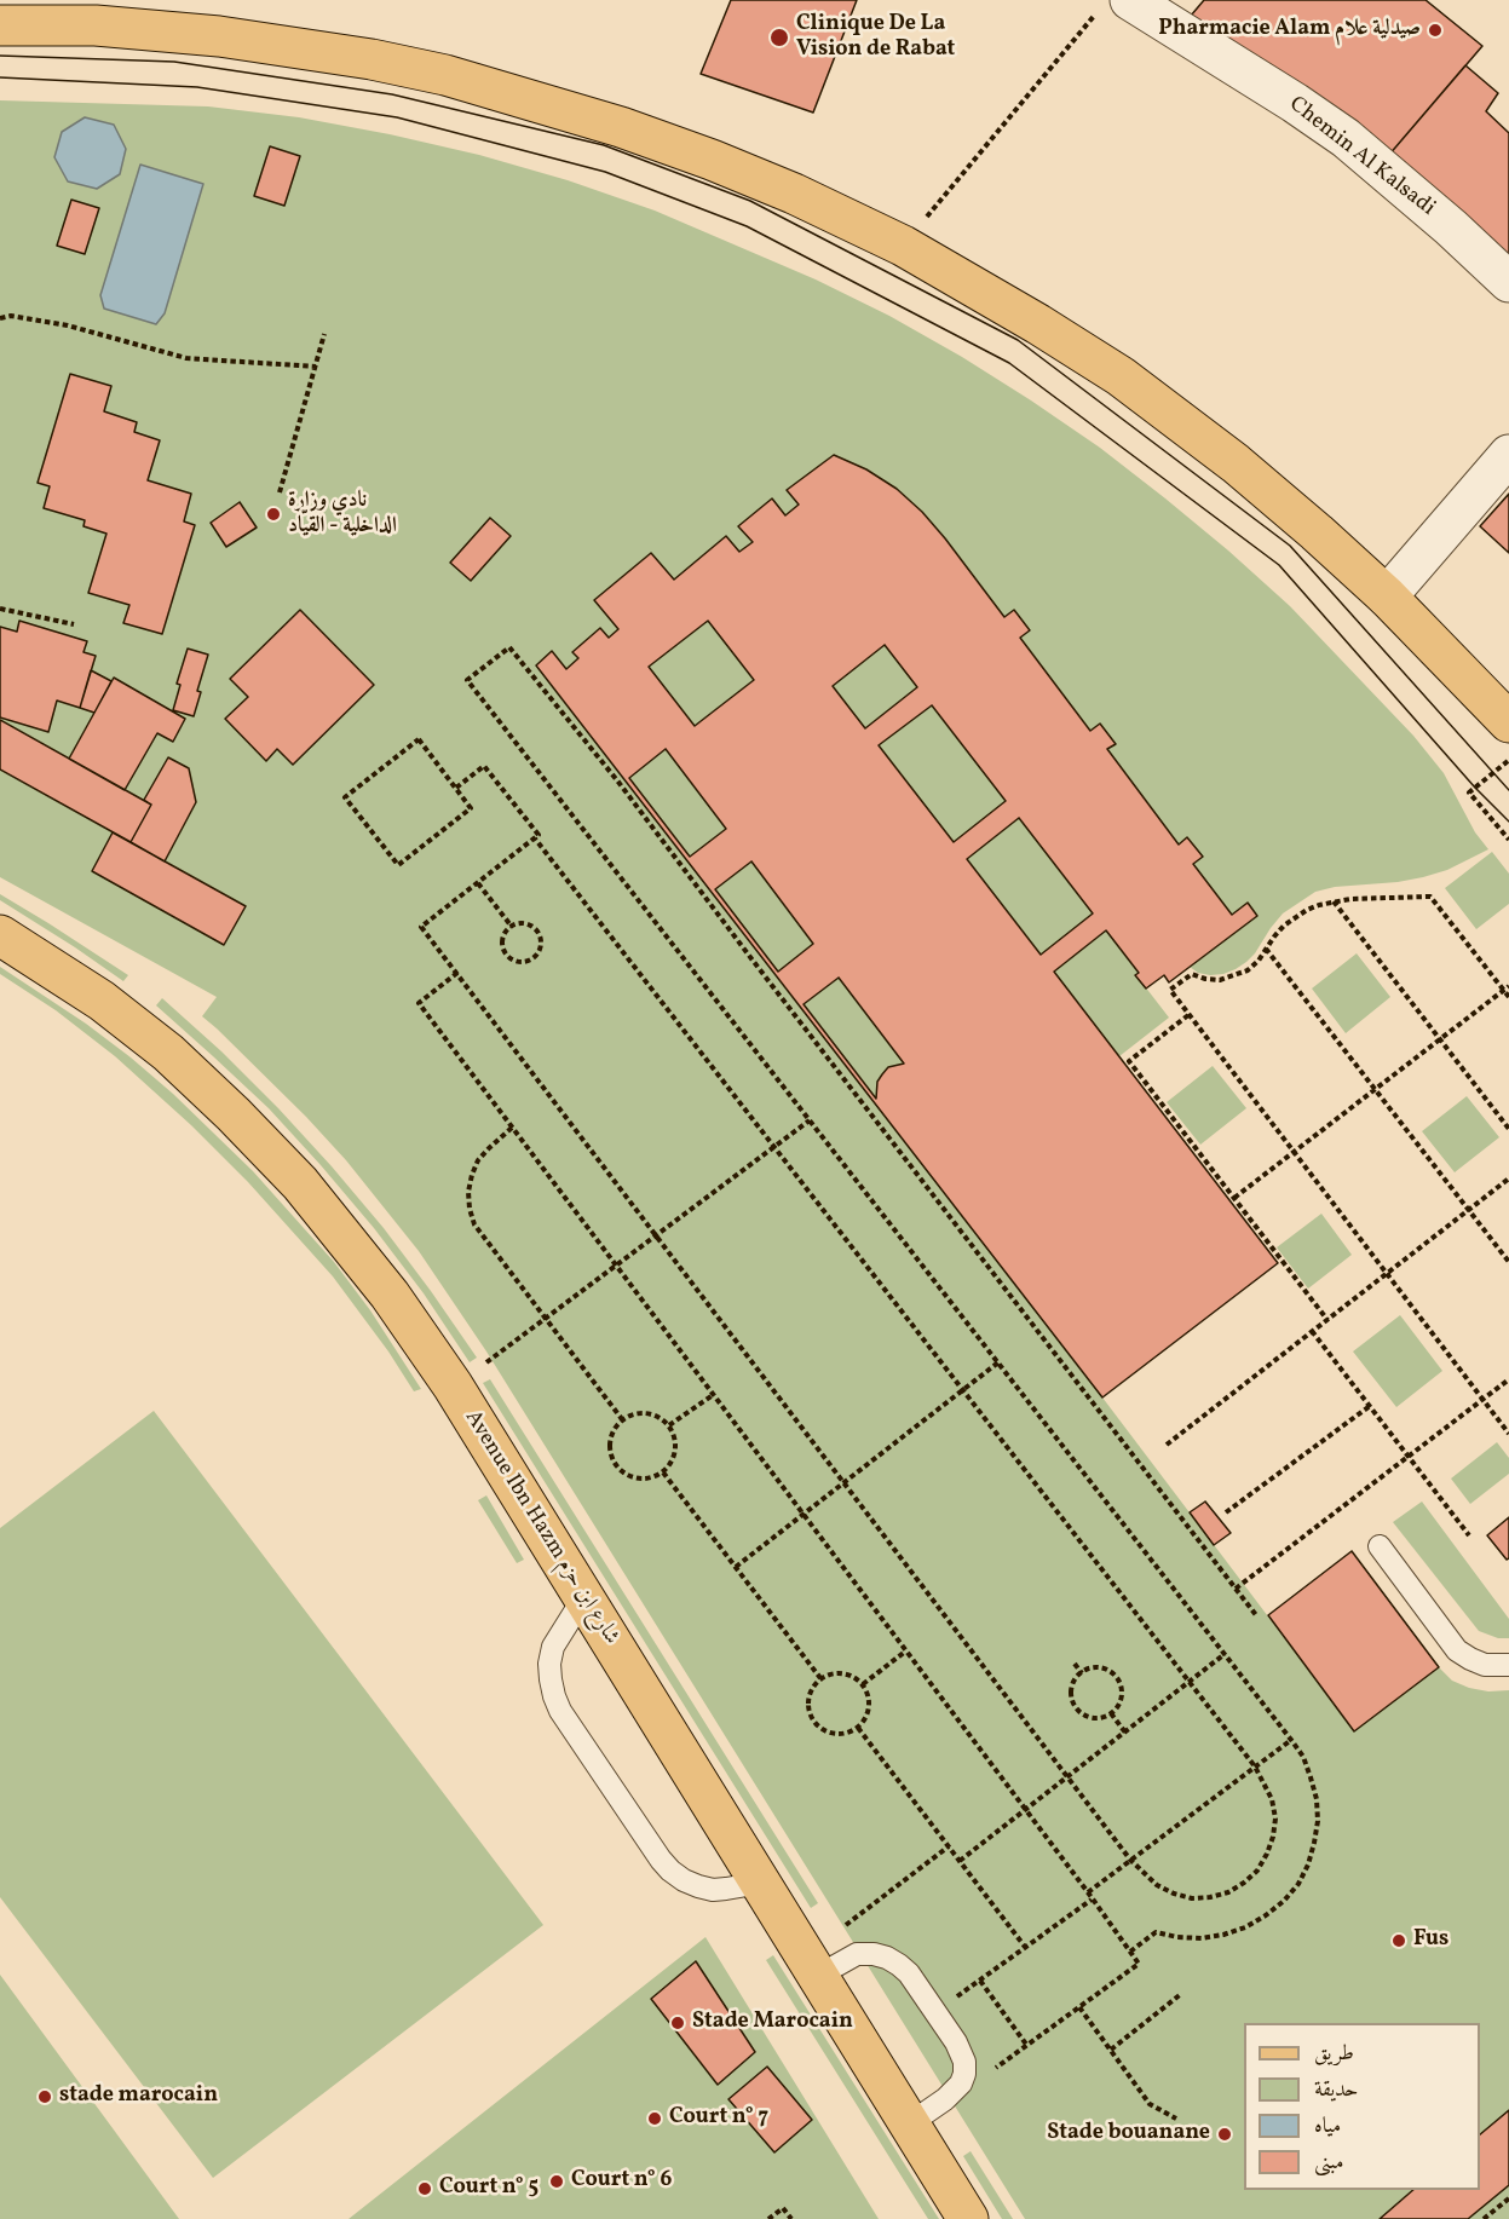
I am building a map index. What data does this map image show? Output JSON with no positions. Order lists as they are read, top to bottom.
{
  "streets": {
    "main road": ["Avenue Ibn Hazm شارع ابن حزم"],
    "street": ["Chemin Al Kalsadi"]
  },
  "places": [
    "Pharmacie Alam صيدلية علام",
    "Clinique De La Vision de Rabat",
    "نادي وزارة الداخلية - القيّاد",
    "Fus",
    "Stade Marocain",
    "stade marocain",
    "Court n° 7",
    "Stade bouanane",
    "Court n° 6",
    "Court n° 5"
  ],
  "legend": [
    "طريق",
    "حديقة",
    "مياه",
    "مبنى"
  ]
}
